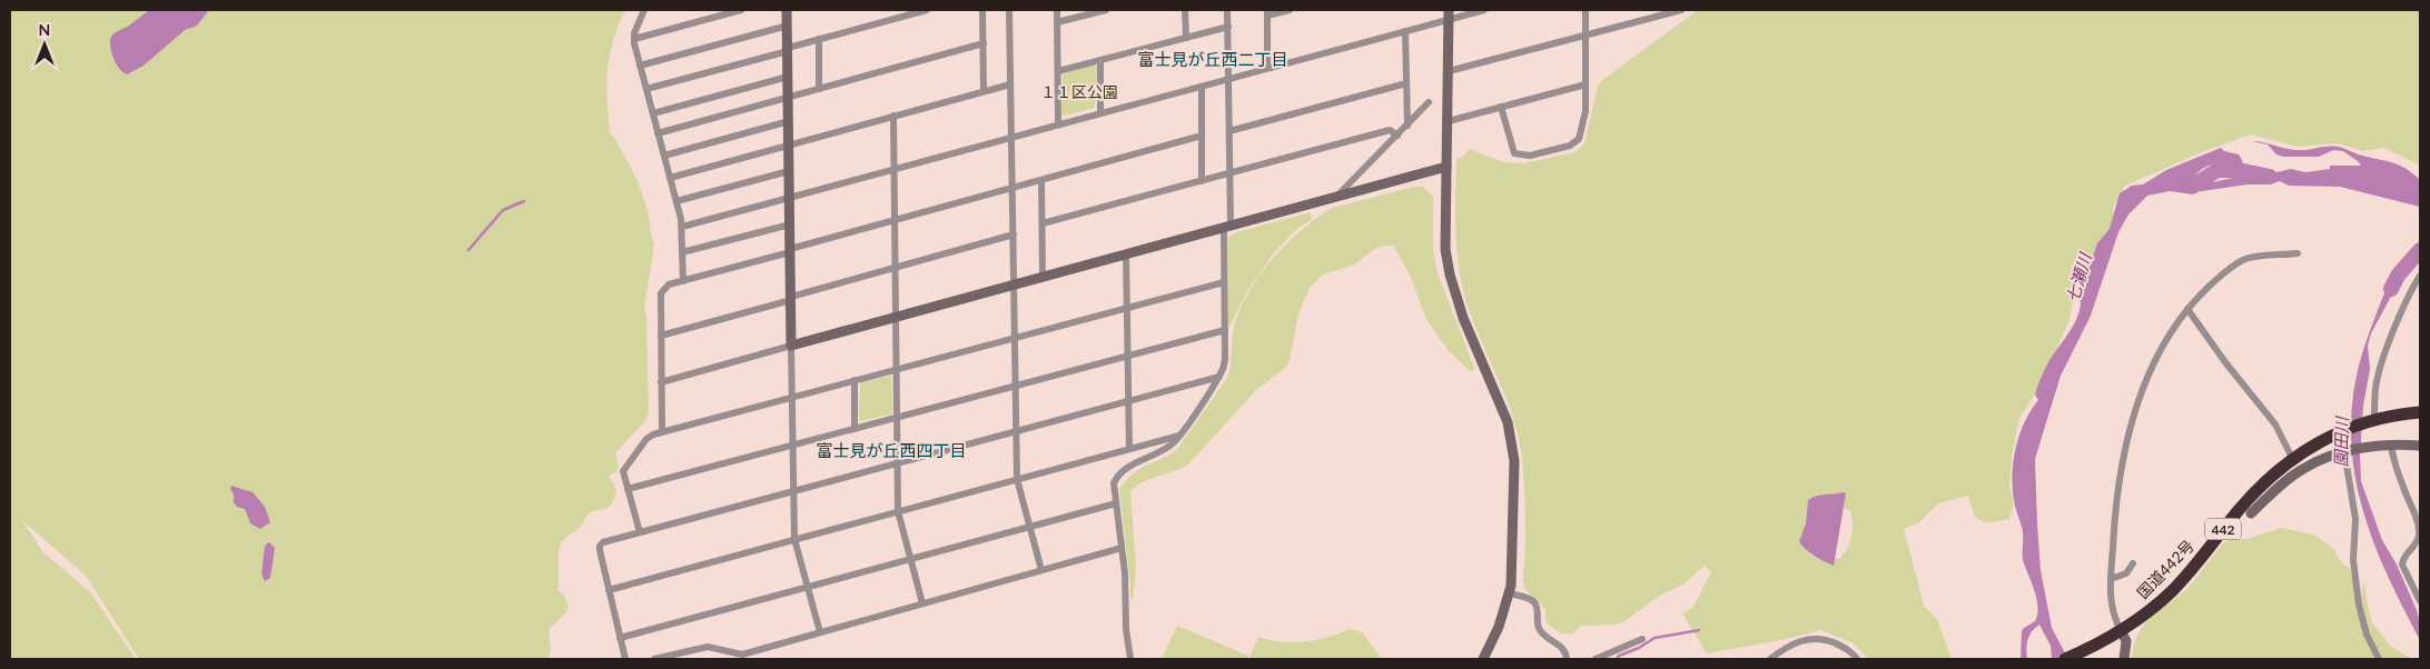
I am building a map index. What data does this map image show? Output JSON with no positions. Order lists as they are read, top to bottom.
{
  "streets": {
    "highway": ["442", "国道442号"]
  },
  "districts": ["富士見が丘西二丁目", "富士見が丘西四丁目"],
  "water": ["七瀬川", "園田川"],
  "parks": ["１１区公園"],
  "north": "top"
}
